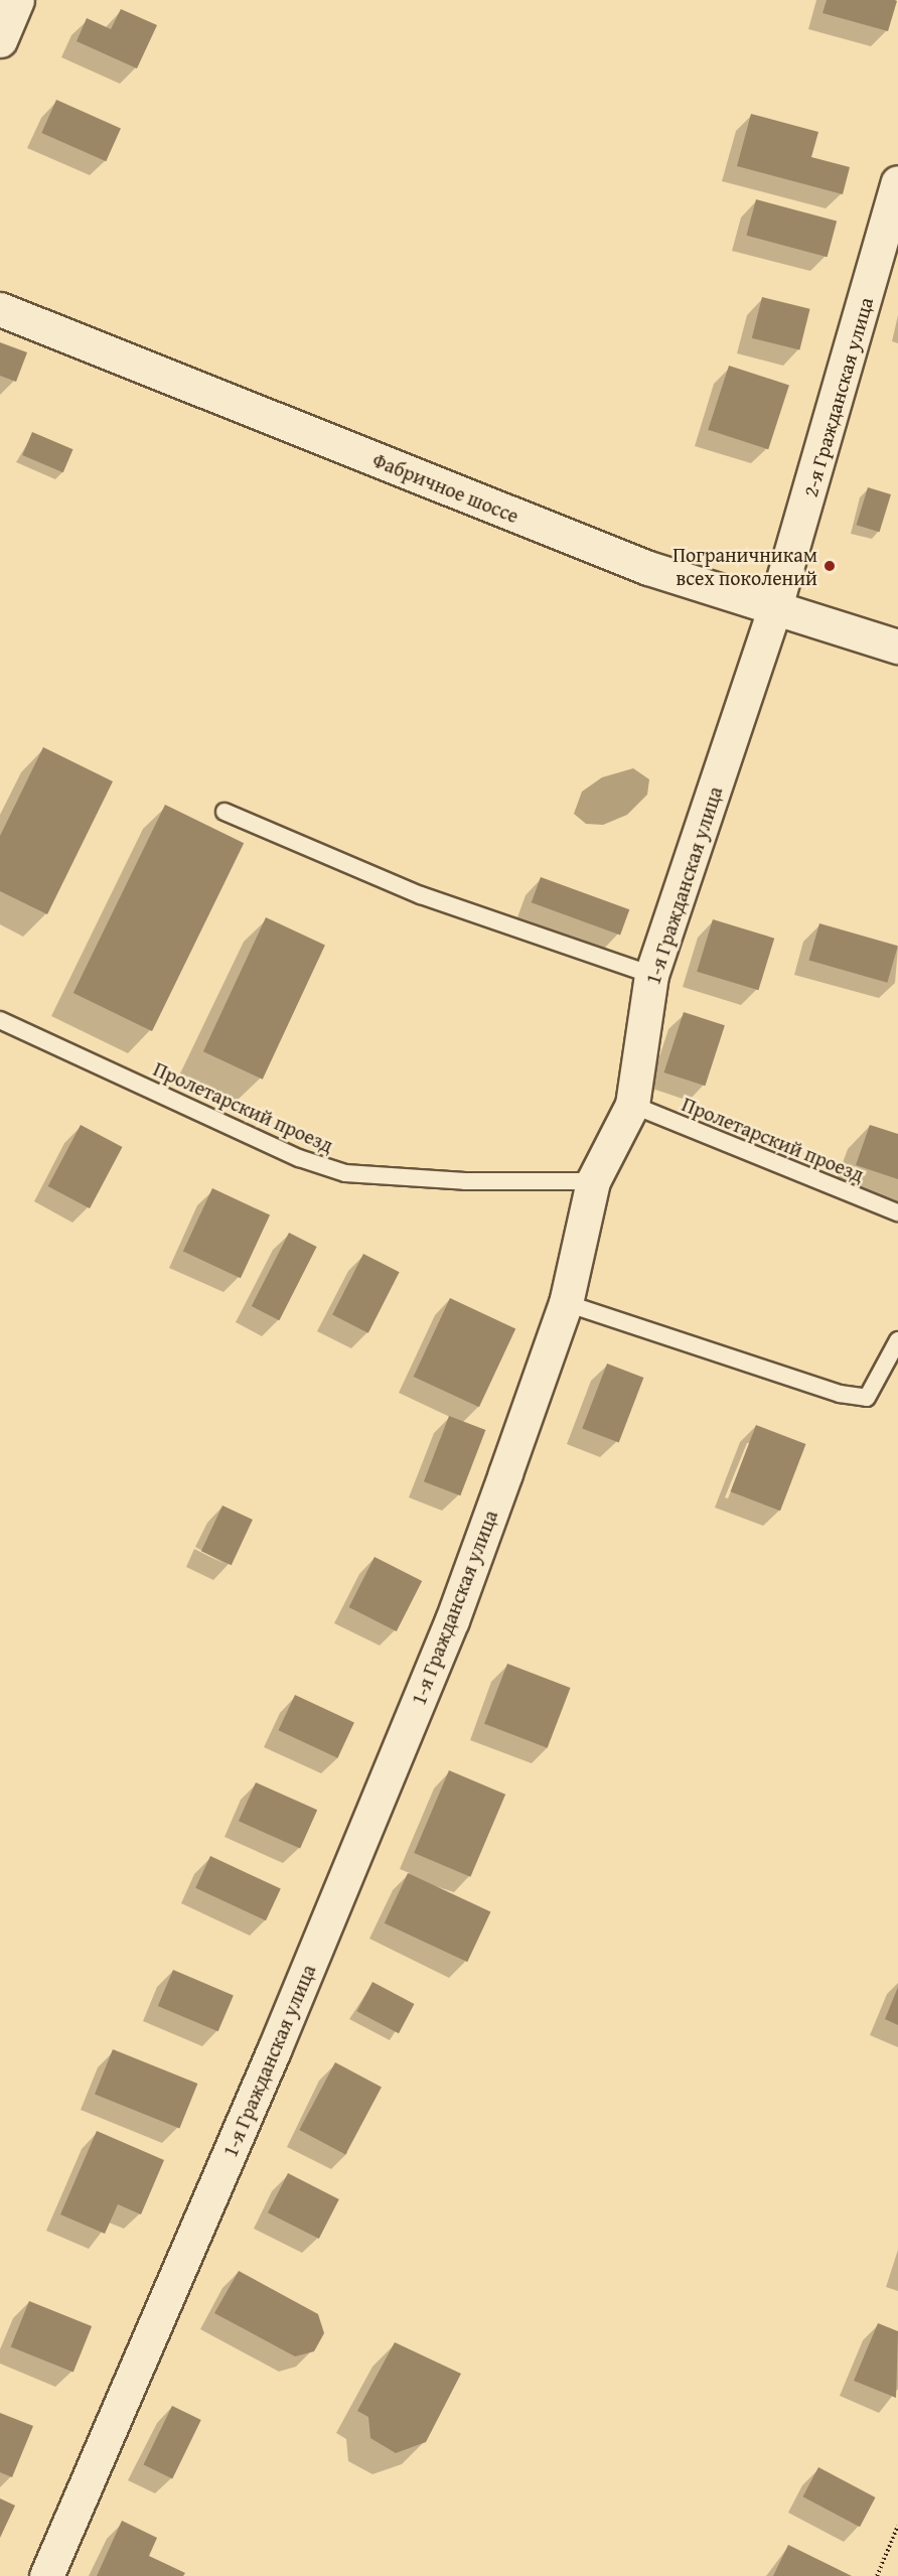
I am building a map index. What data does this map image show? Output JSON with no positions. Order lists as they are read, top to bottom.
{
  "streets": {
    "street": ["2-я Гражданская улица", "Фабричное шоссе", "1-я Гражданская улица"],
    "lane": ["Пролетарский проезд"]
  },
  "crossings": [
    ["2-я Гражданская улица", "Фабричное шоссе"],
    ["2-я Гражданская улица", "1-я Гражданская улица"],
    ["Фабричное шоссе", "1-я Гражданская улица"],
    ["1-я Гражданская улица", "Пролетарский проезд"]
  ],
  "places": ["Пограничникам всех поколений"]
}
